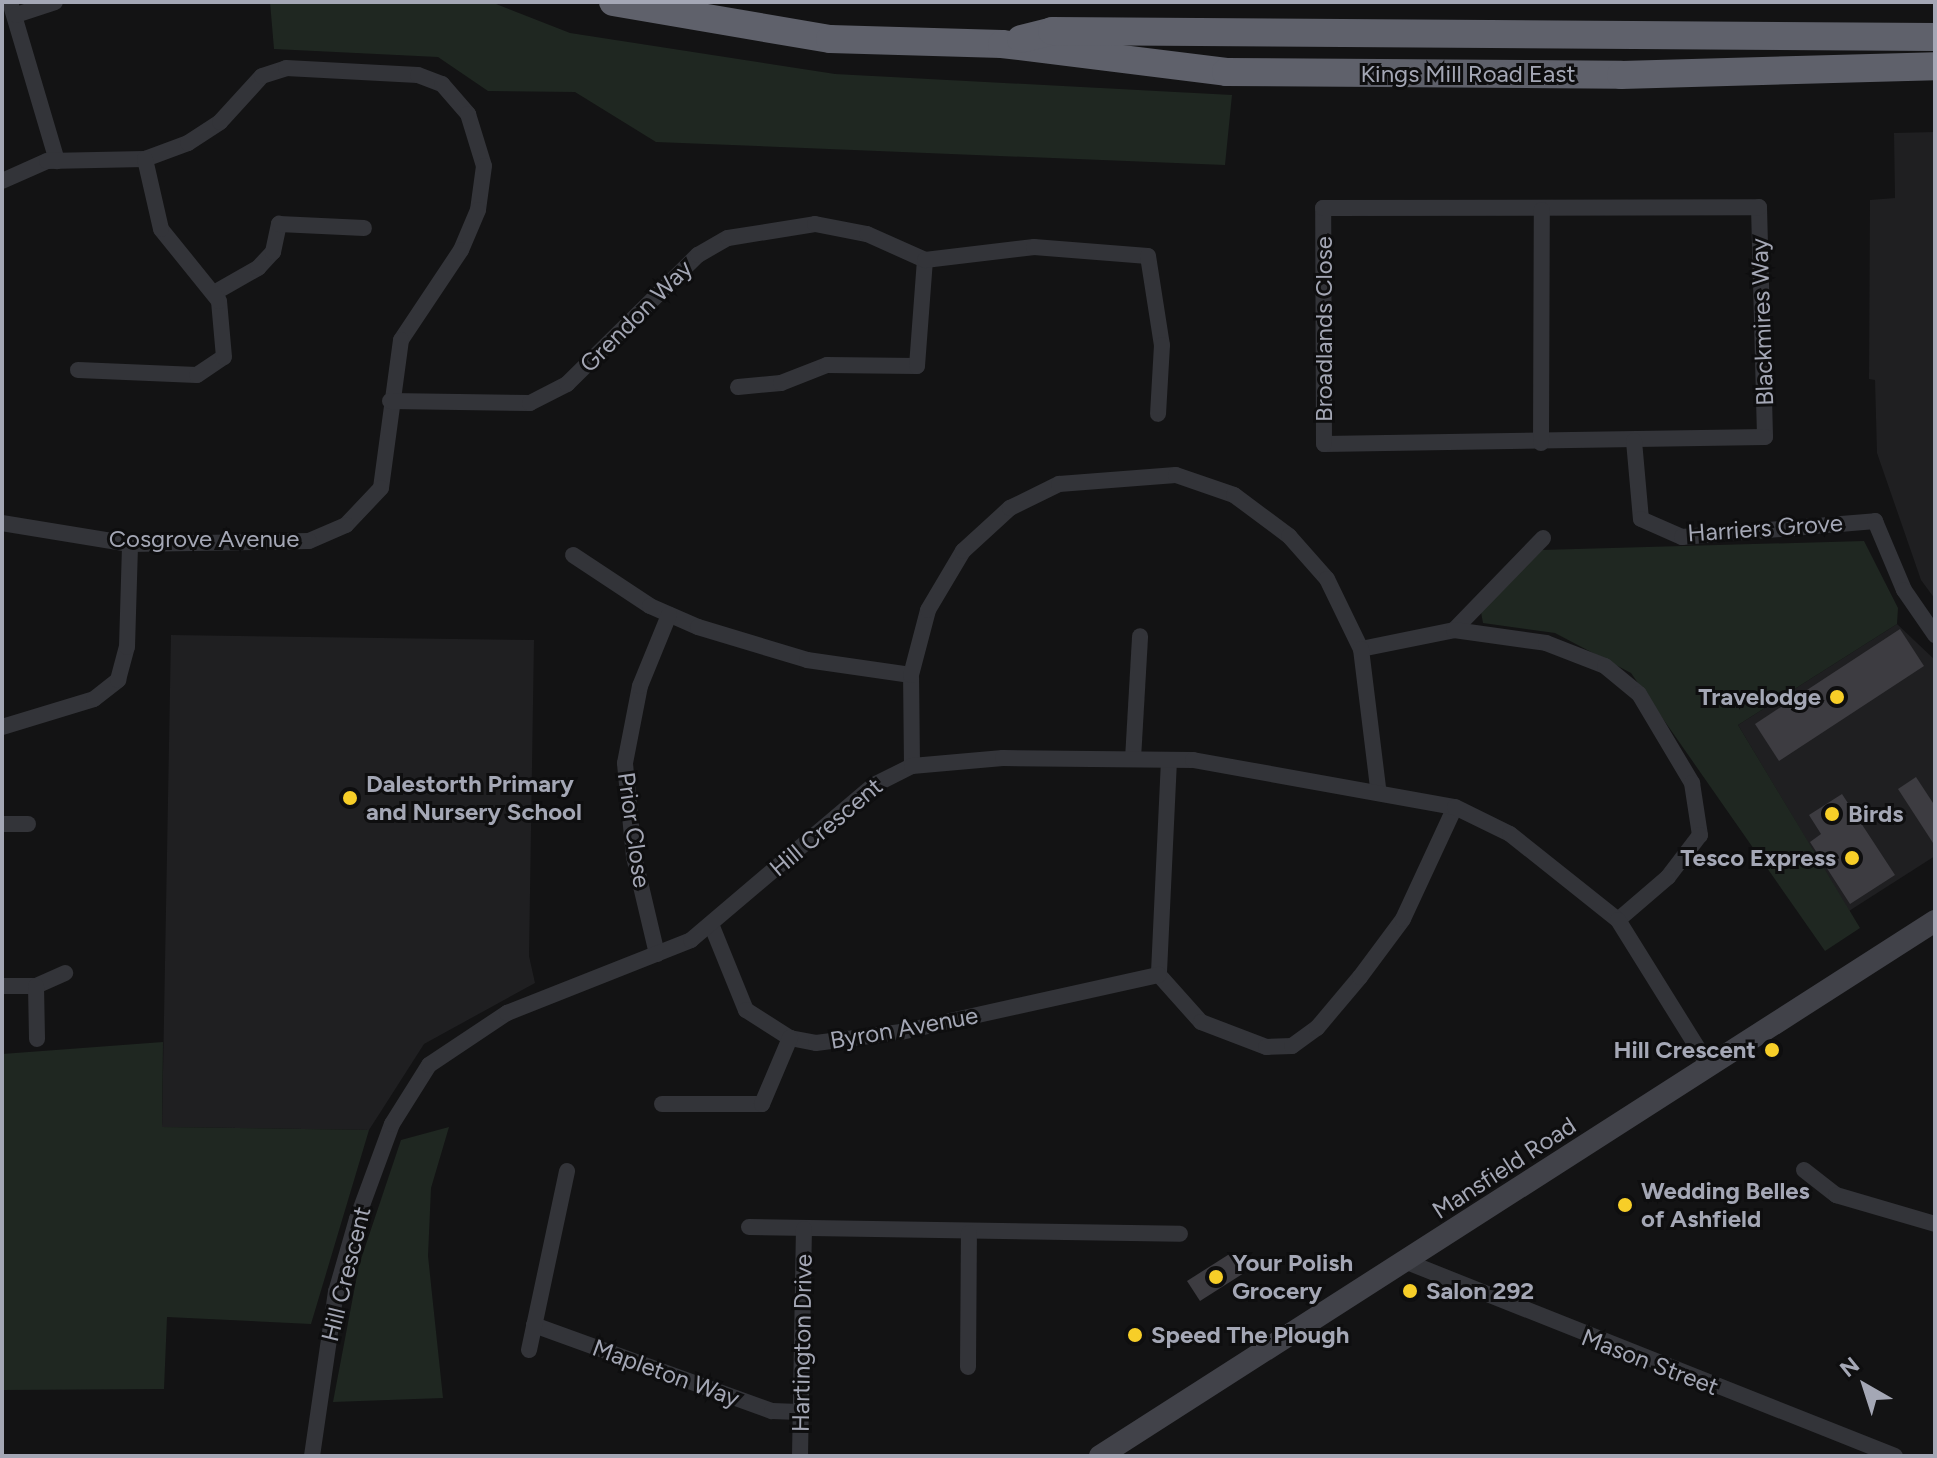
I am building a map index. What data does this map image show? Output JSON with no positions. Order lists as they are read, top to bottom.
{
  "streets": {
    "highway": ["Kings Mill Road East"],
    "main road": ["Mansfield Road"],
    "street": [
      "Grendon Way",
      "Blackmires Way",
      "Broadlands Close",
      "Harriers Grove",
      "Cosgrove Avenue",
      "Hill Crescent",
      "Prior Close",
      "Byron Avenue",
      "Hartington Drive",
      "Mason Street",
      "Mapleton Way"
    ]
  },
  "crossings": [
    ["Grendon Way", "Cosgrove Avenue"],
    ["Blackmires Way", "Broadlands Close"],
    ["Broadlands Close", "Harriers Grove"],
    ["Hill Crescent", "Prior Close"],
    ["Hill Crescent", "Byron Avenue"],
    ["Hill Crescent", "Mansfield Road"],
    ["Mansfield Road", "Mason Street"],
    ["Hartington Drive", "Mapleton Way"]
  ],
  "places": [
    "Travelodge",
    "Dalestorth Primary and Nursery School",
    "Birds",
    "Tesco Express",
    "Hill Crescent",
    "Wedding Belles of Ashfield",
    "Your Polish Grocery",
    "Salon 292",
    "Speed The Plough"
  ],
  "north": "top left"
}
